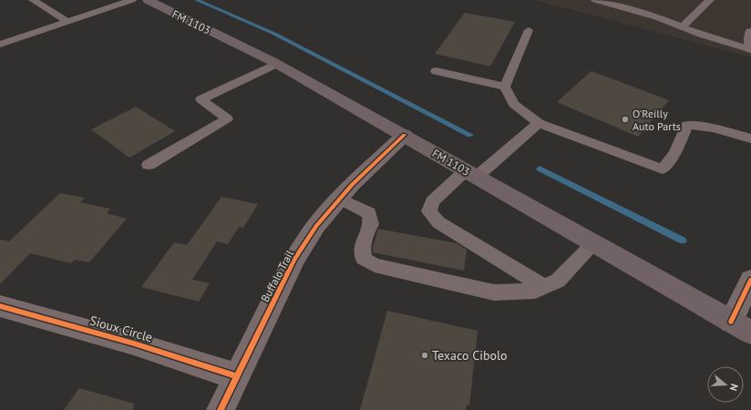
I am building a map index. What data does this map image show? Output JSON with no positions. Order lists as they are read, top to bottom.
{
  "streets": {
    "main road": ["FM 1103"],
    "street": ["Buffalo Trail", "Sioux Circle"]
  },
  "crossings": [
    ["FM 1103", "Buffalo Trail"],
    ["Buffalo Trail", "Sioux Circle"]
  ],
  "places": ["O'Reilly Auto Parts", "Texaco Cibolo"],
  "north": "right"
}
